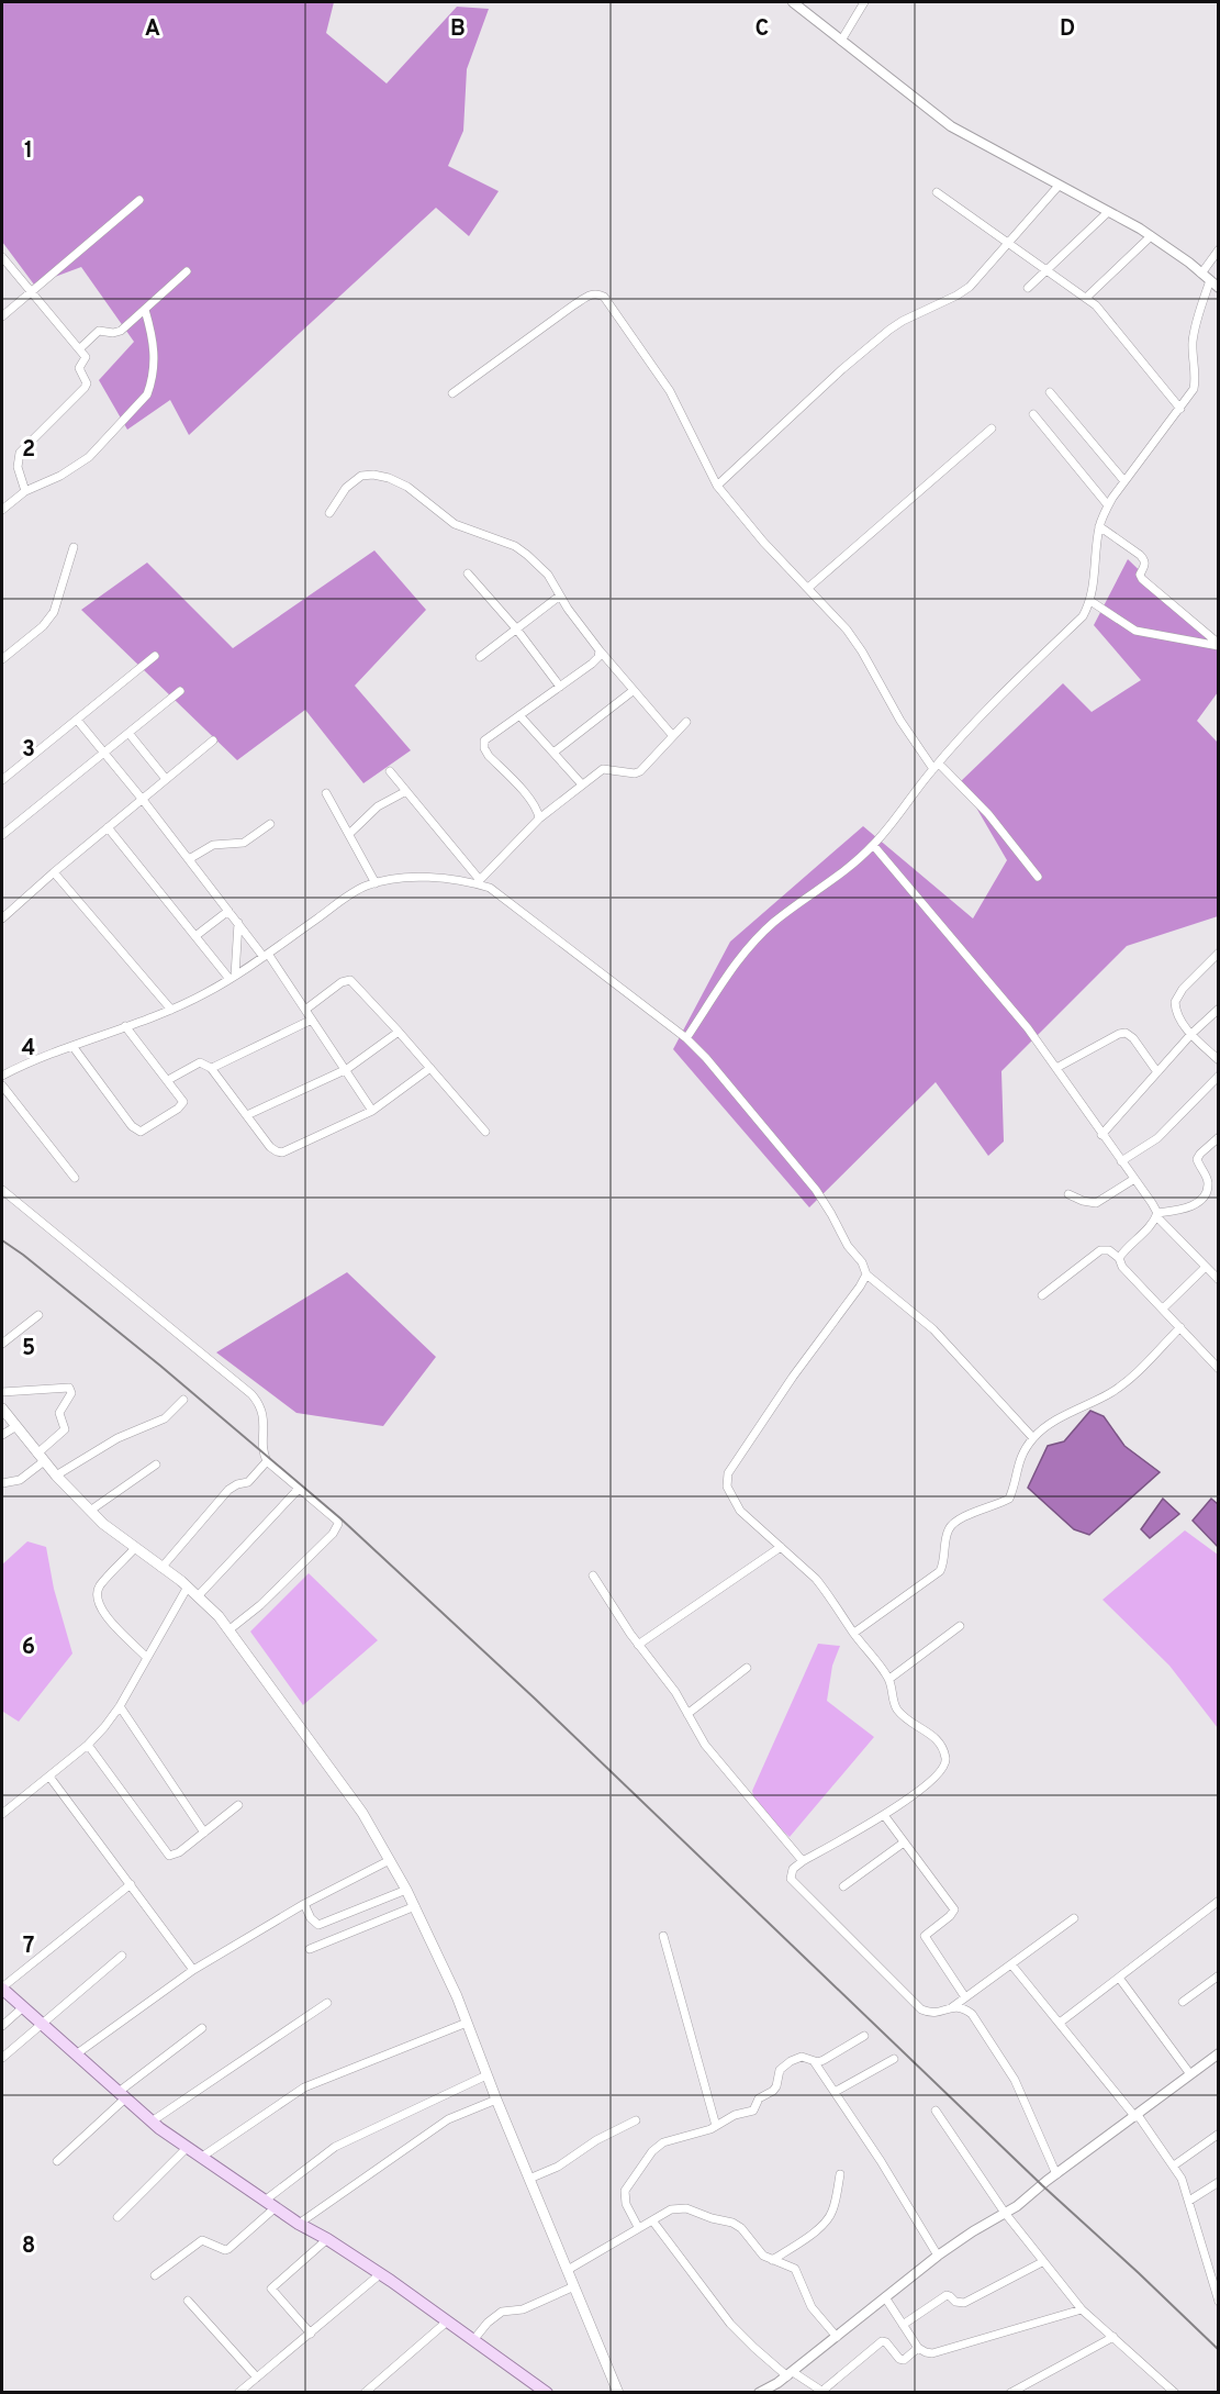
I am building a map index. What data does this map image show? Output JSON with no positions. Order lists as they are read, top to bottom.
{
  "grid": {
    "columns": [
      "A",
      "B",
      "C",
      "D"
    ],
    "rows": [
      "1",
      "2",
      "3",
      "4",
      "5",
      "6",
      "7",
      "8"
    ]
  }
}
